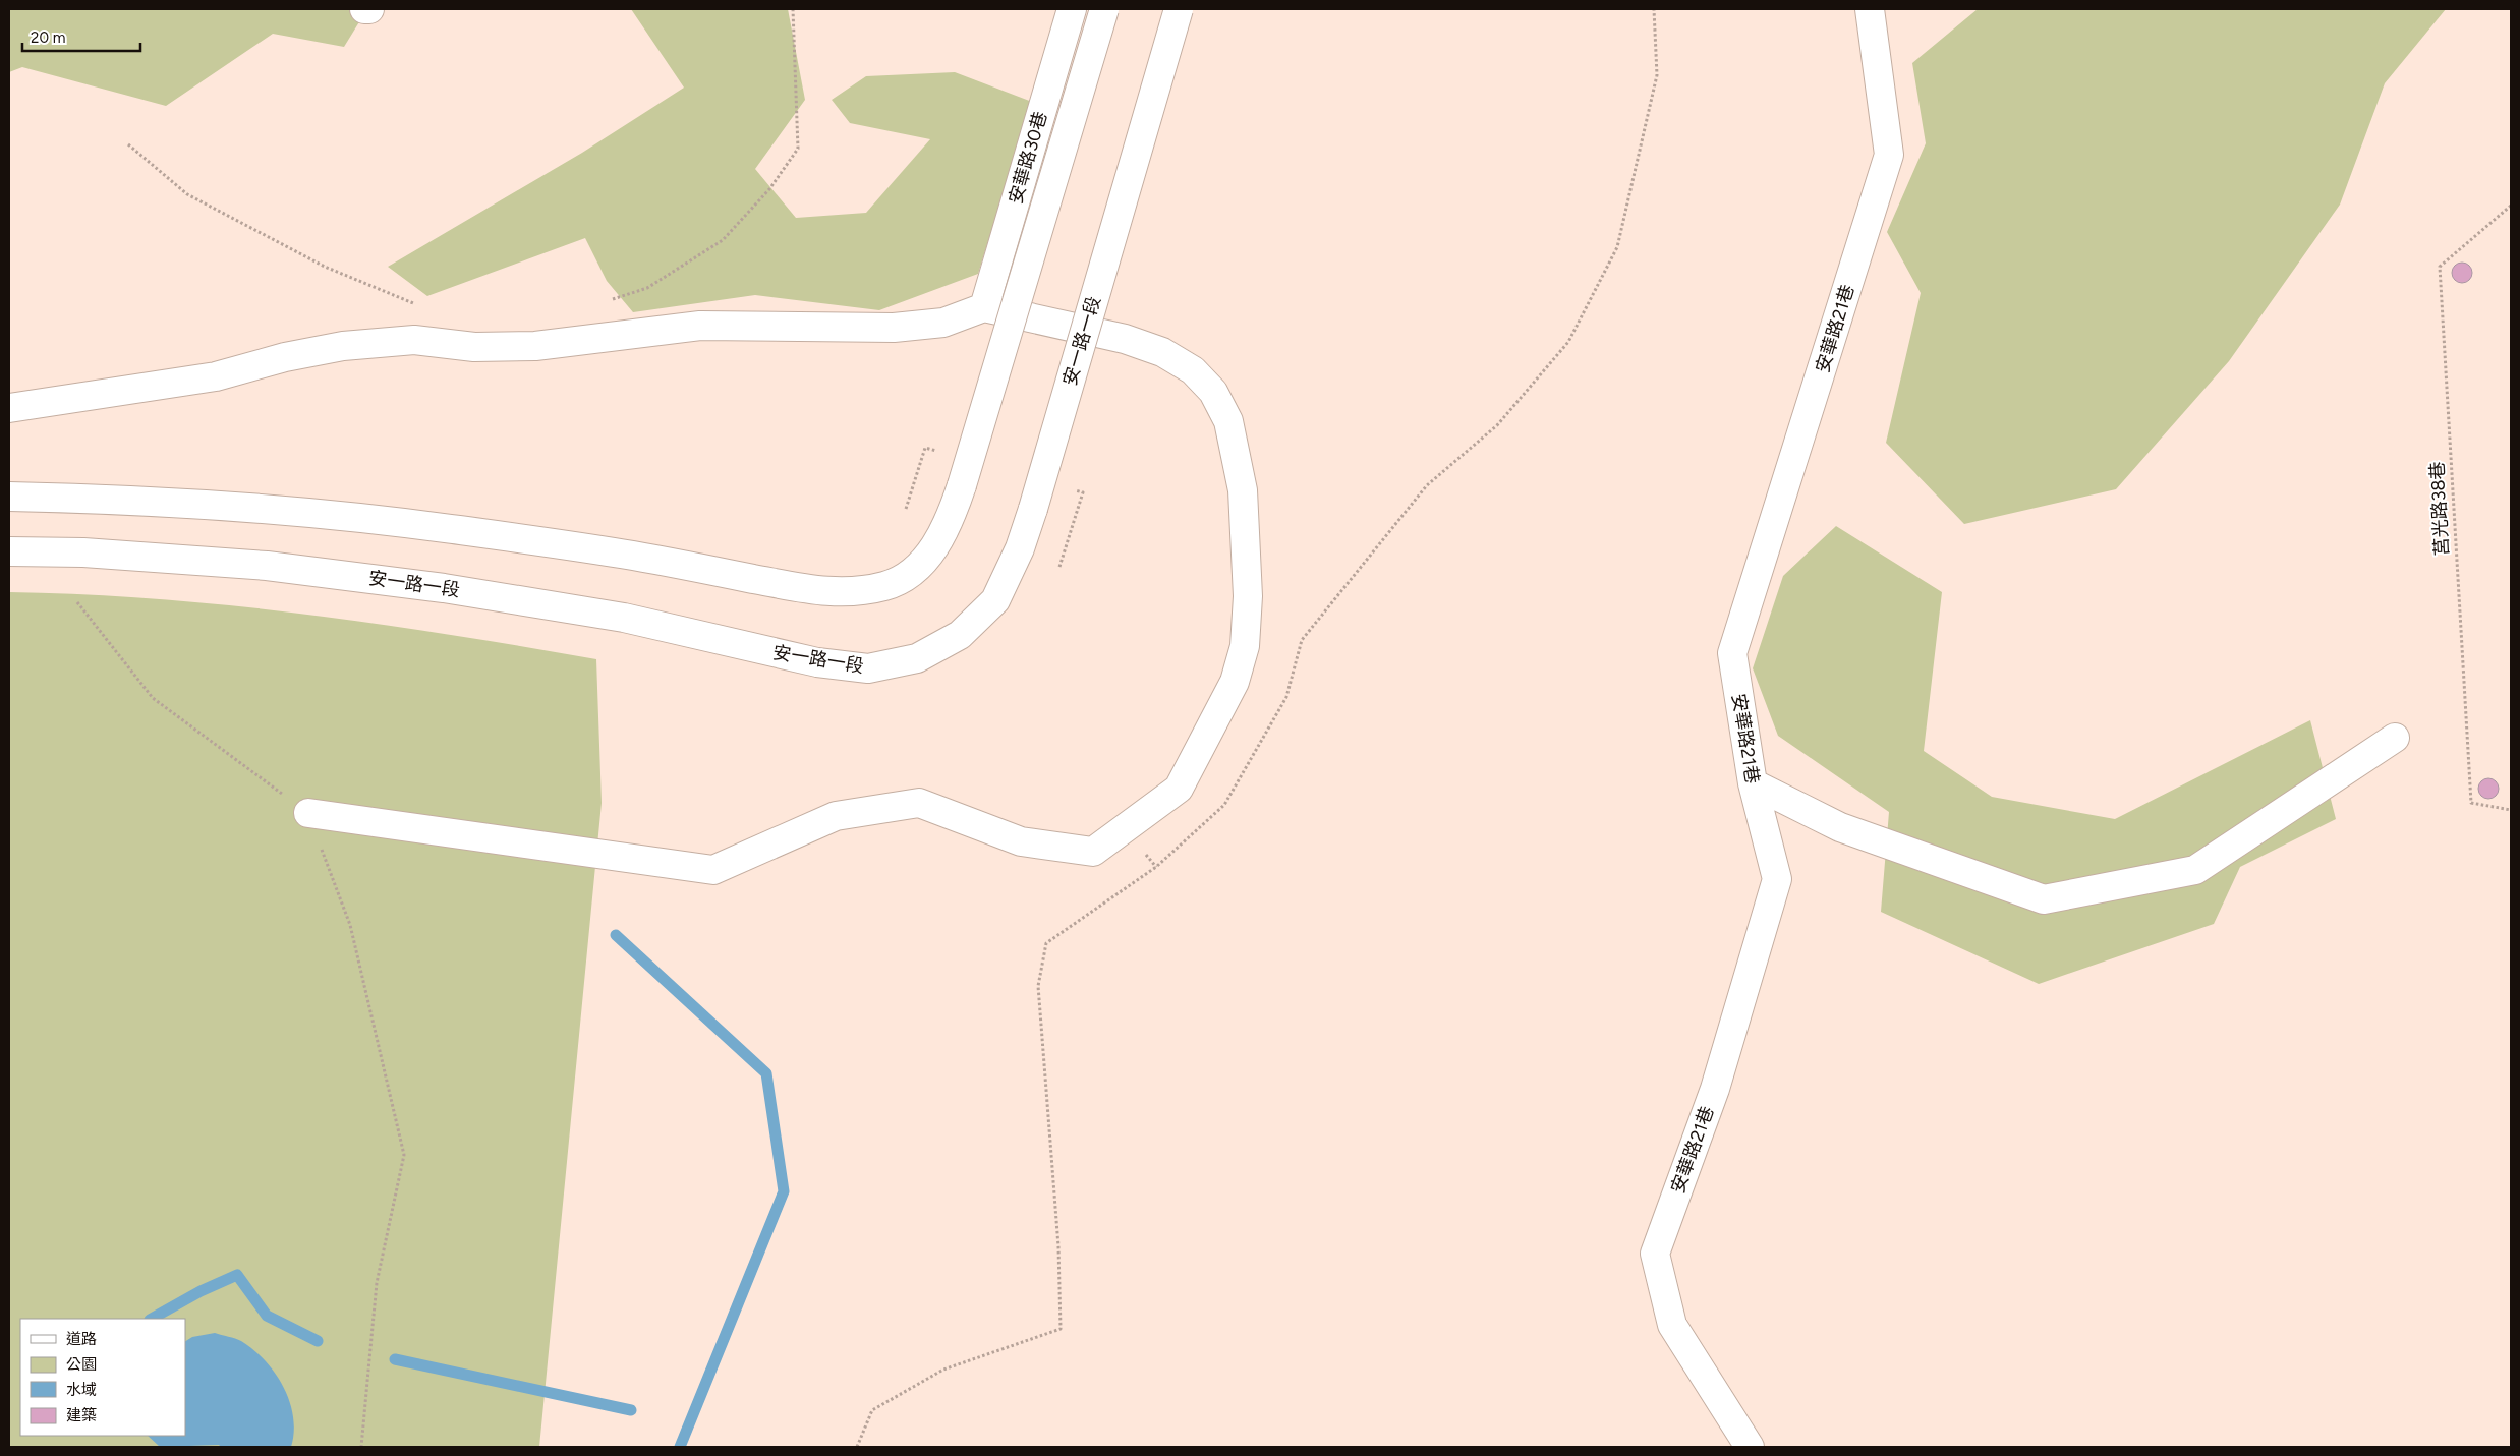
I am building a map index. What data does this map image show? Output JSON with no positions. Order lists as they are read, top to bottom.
{
  "streets": {
    "street": ["安華路30巷", "安華路21巷", "安一路一段"],
    "path": ["莒光路38巷"]
  },
  "legend": [
    "道路",
    "公園",
    "水域",
    "建築"
  ],
  "scale_bar": "20 m"
}
